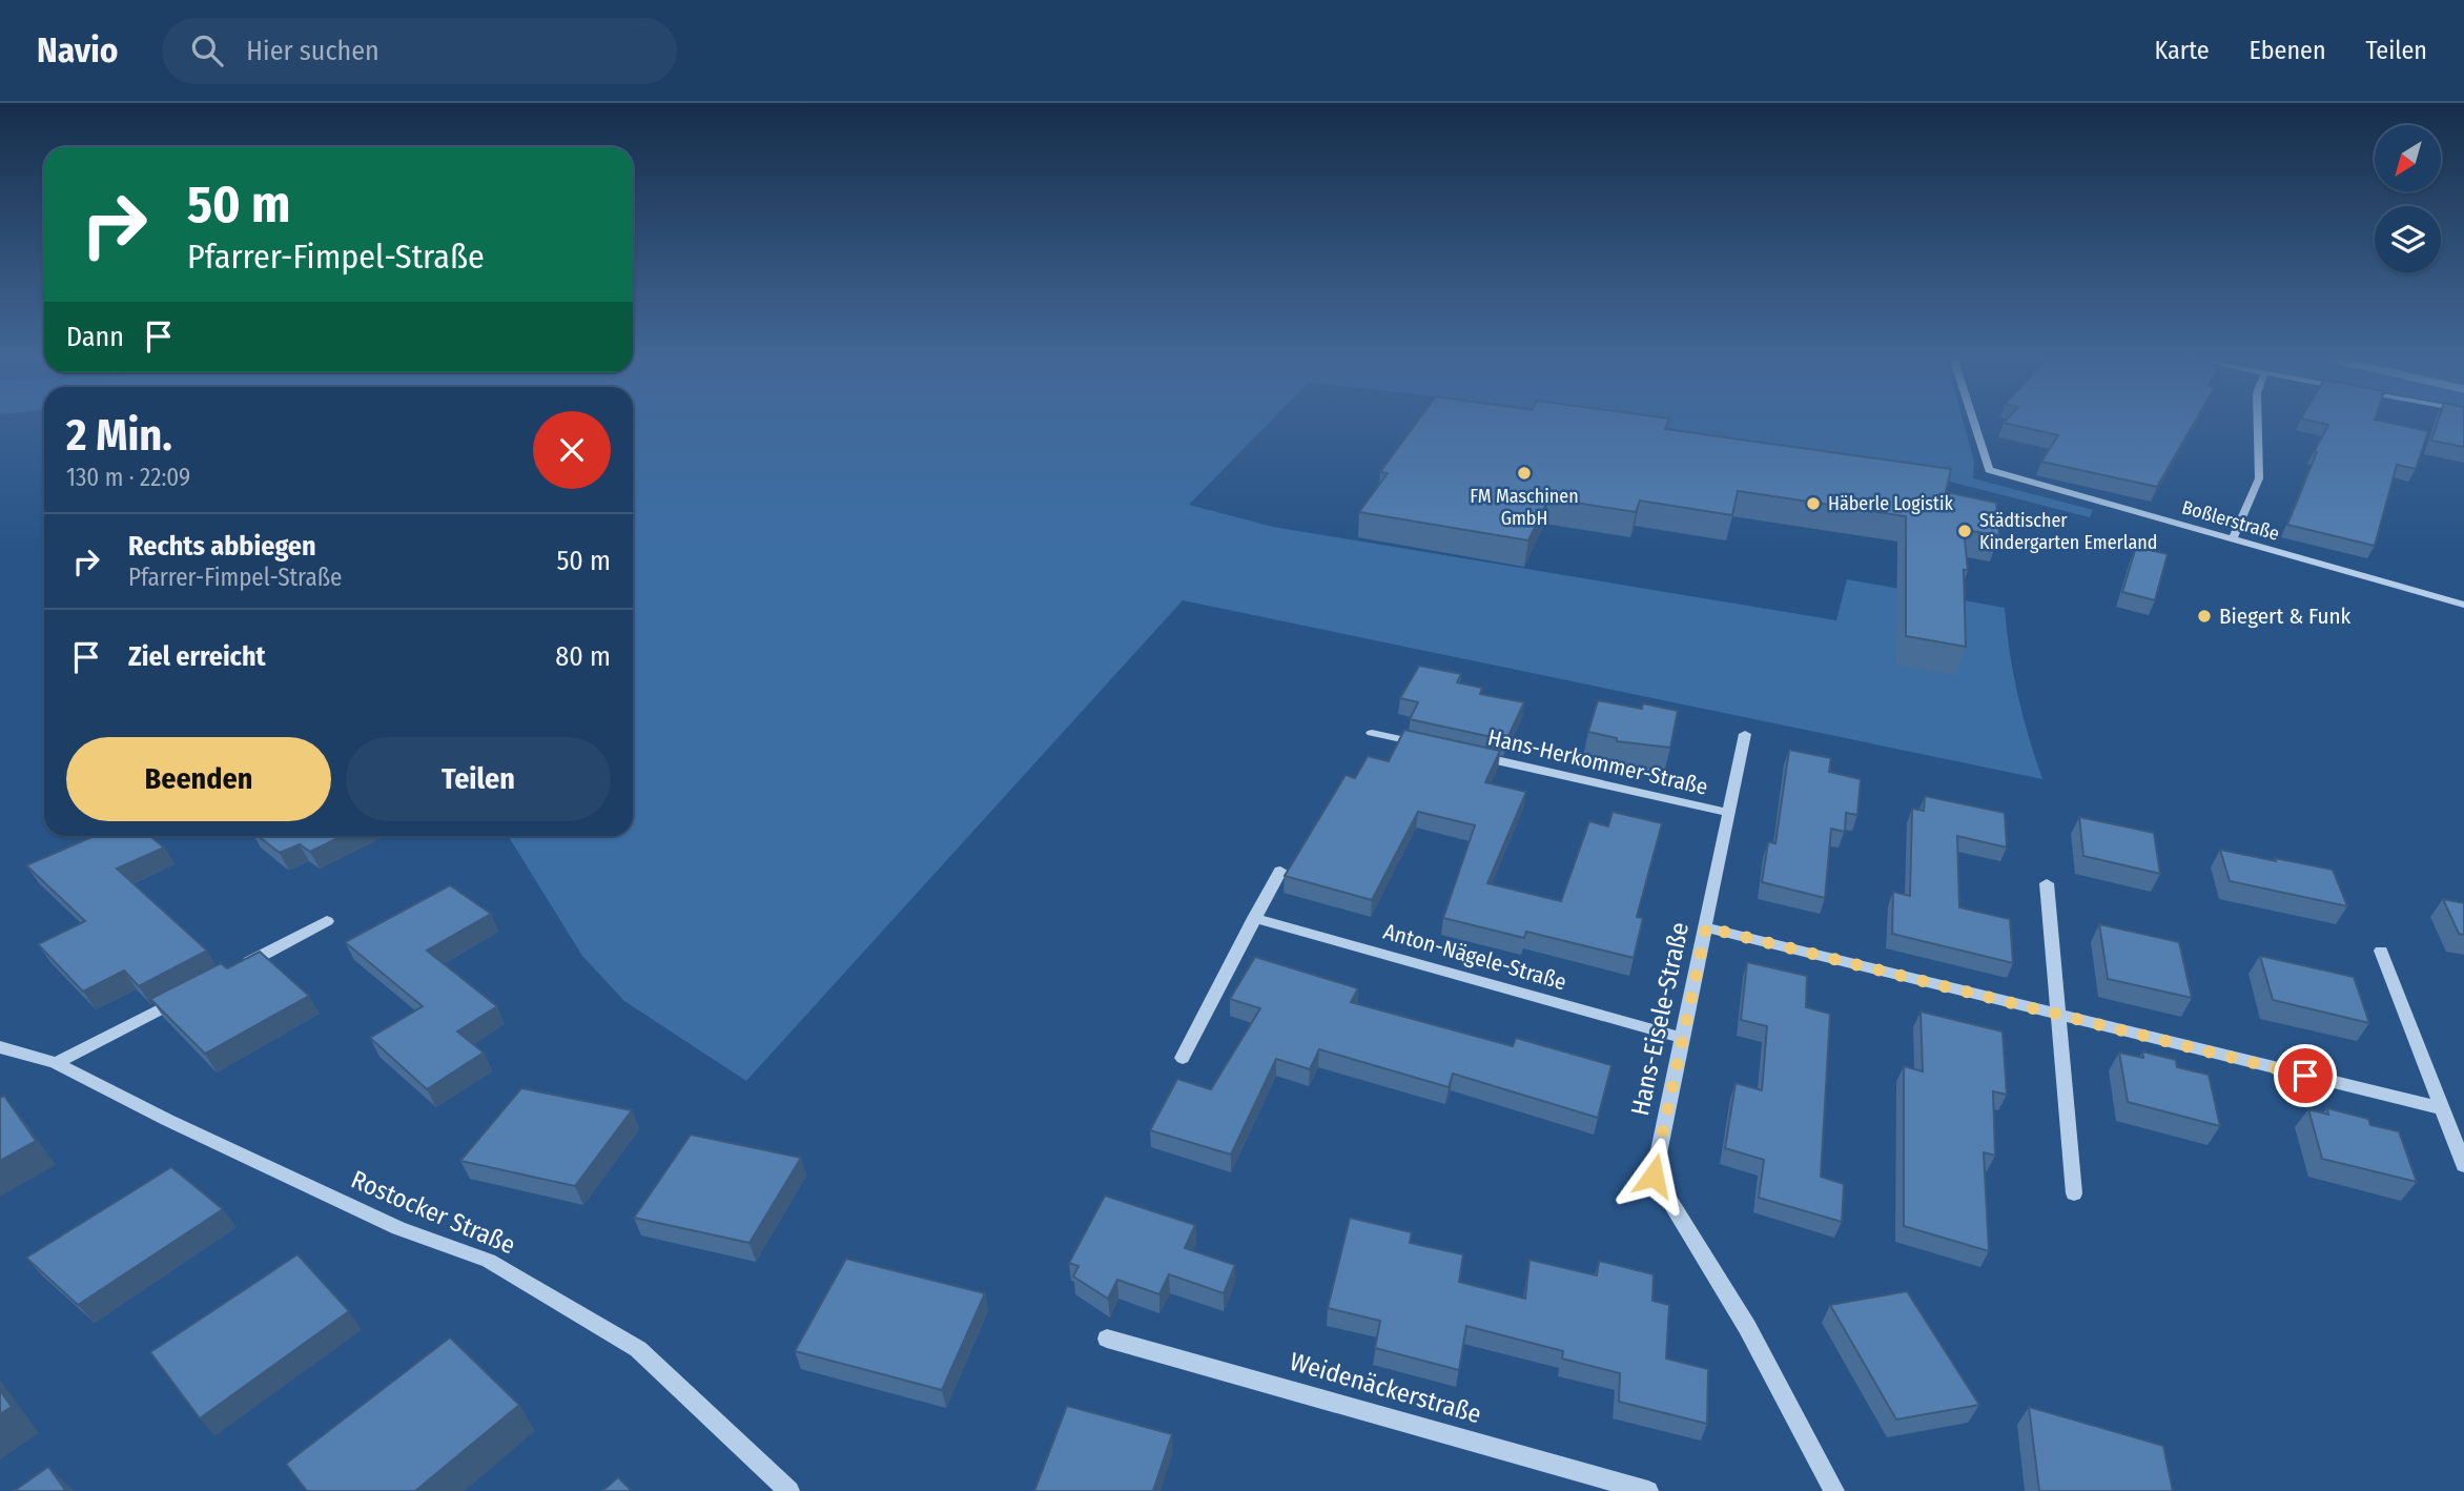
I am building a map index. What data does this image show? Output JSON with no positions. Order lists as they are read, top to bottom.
{
  "streets": {
    "street": [
      "Boßlerstraße",
      "Hans-Herkommer-Straße",
      "Anton-Nägele-Straße",
      "Hans-Eisele-Straße",
      "Rostocker Straße",
      "Weidenäckerstraße"
    ]
  },
  "crossings": [
    ["Hans-Herkommer-Straße", "Hans-Eisele-Straße"],
    ["Anton-Nägele-Straße", "Hans-Eisele-Straße"]
  ],
  "places": [
    "FM Maschinen GmbH",
    "Häberle Logistik",
    "Städtischer Kindergarten Emerland",
    "Biegert & Funk"
  ],
  "north": "bottom left",
  "page": {
    "header": "Navio",
    "search": "Hier suchen",
    "nav": ["Karte", "Ebenen", "Teilen"],
    "turn": ["50 m", "Pfarrer-Fimpel-Straße"],
    "then": "Dann",
    "heading": ["2 Min.", "130 m · 22:09"],
    "list": [
      {
        "name": "Rechts abbiegen",
        "note": "Pfarrer-Fimpel-Straße",
        "value": "50 m"
      },
      {
        "name": "Ziel erreicht",
        "value": "80 m"
      }
    ],
    "buttons": ["Beenden", "Teilen"]
  }
}
